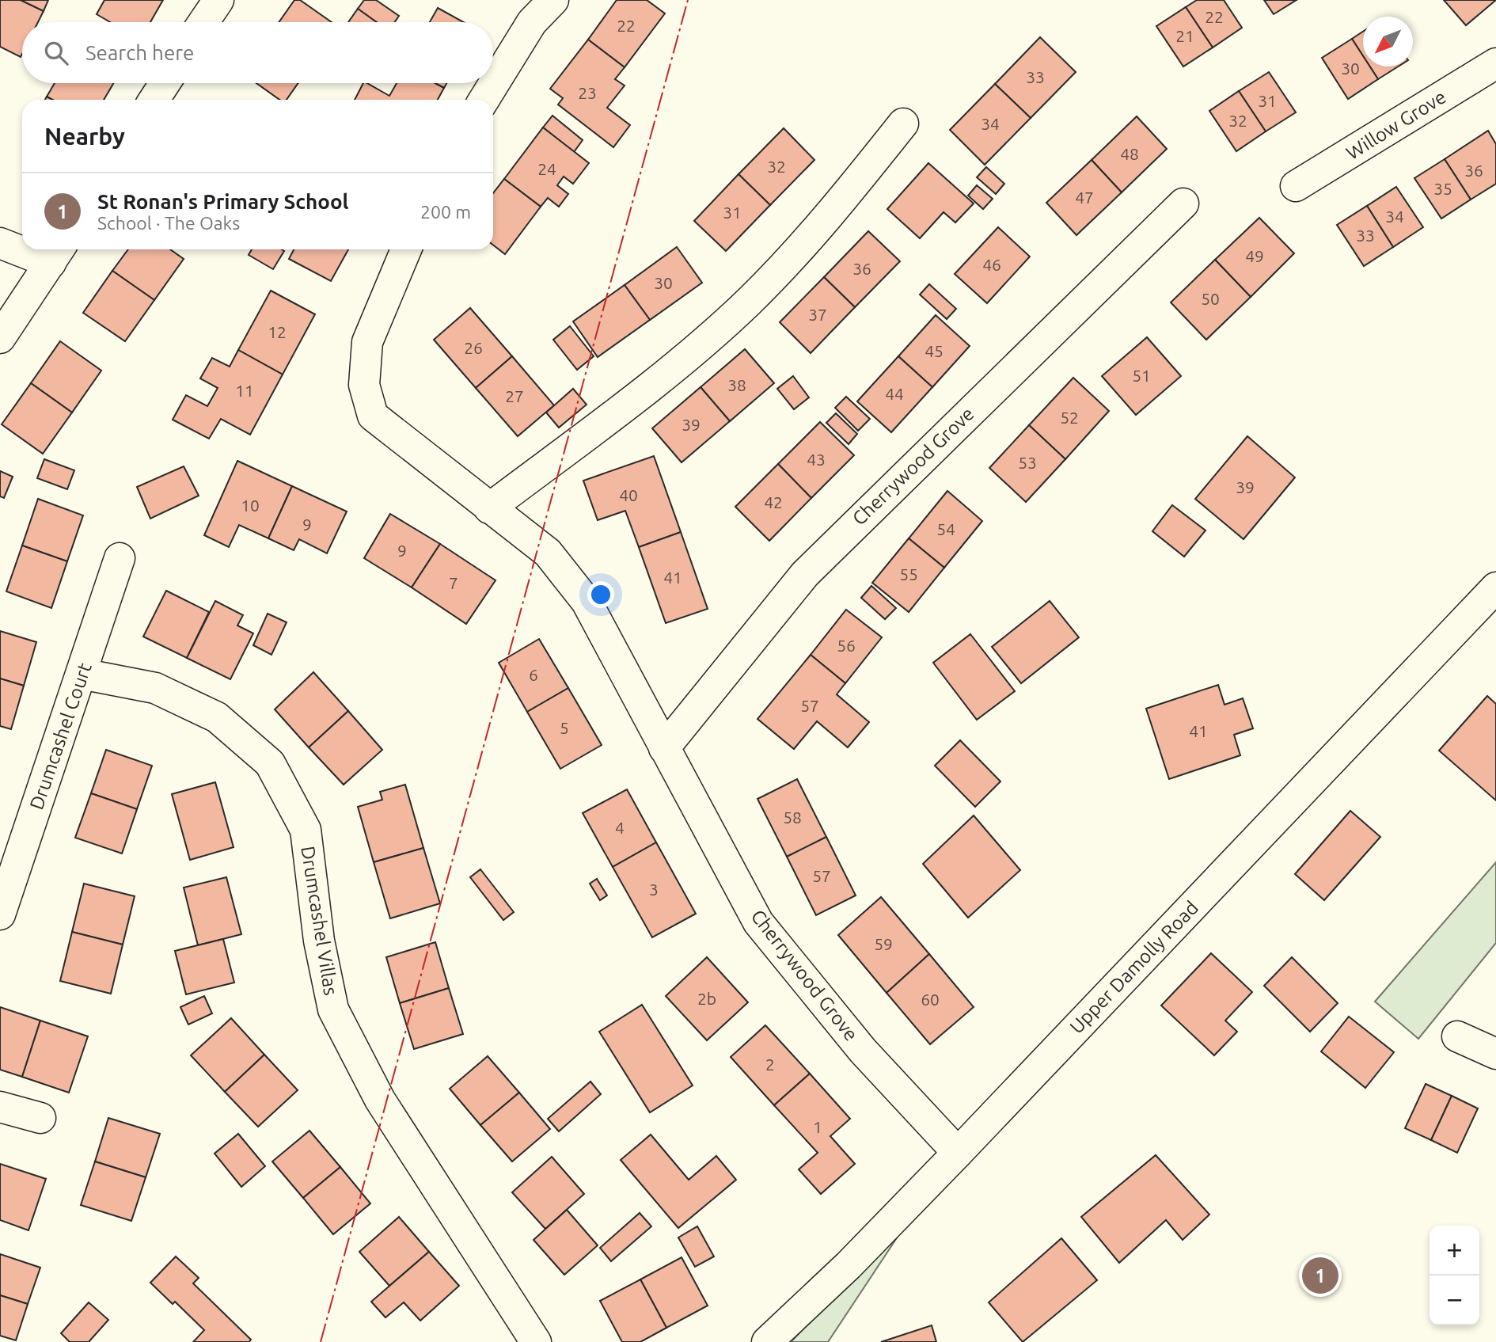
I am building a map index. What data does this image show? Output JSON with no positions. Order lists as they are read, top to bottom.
{
  "streets": {
    "street": [
      "Willow Grove",
      "Cherrywood Grove",
      "Drumcashel Court",
      "Drumcashel Villas",
      "Upper Damolly Road"
    ]
  },
  "crossings": [
    ["Cherrywood Grove", "Upper Damolly Road"],
    ["Drumcashel Court", "Drumcashel Villas"]
  ],
  "house_numbers": [
    "22",
    "22",
    "21",
    "30",
    "33",
    "23",
    "31",
    "32",
    "34",
    "48",
    "32",
    "24",
    "36",
    "35",
    "47",
    "31",
    "34",
    "33",
    "49",
    "46",
    "36",
    "30",
    "50",
    "37",
    "12",
    "26",
    "45",
    "51",
    "38",
    "11",
    "44",
    "27",
    "52",
    "39",
    "43",
    "53",
    "39",
    "40",
    "42",
    "10",
    "9",
    "54",
    "9",
    "55",
    "41",
    "7",
    "56",
    "6",
    "57",
    "5",
    "41",
    "58",
    "4",
    "57",
    "3",
    "59",
    "2b",
    "60",
    "2",
    "1"
  ],
  "north": "bottom left",
  "page": {
    "search": "Search here",
    "heading": "Nearby",
    "list": [
      {
        "mark": "1",
        "name": "St Ronan's Primary School",
        "note": "School · The Oaks",
        "value": "200 m"
      }
    ],
    "map_buttons": ["+", "−"],
    "pins": "1"
  }
}
